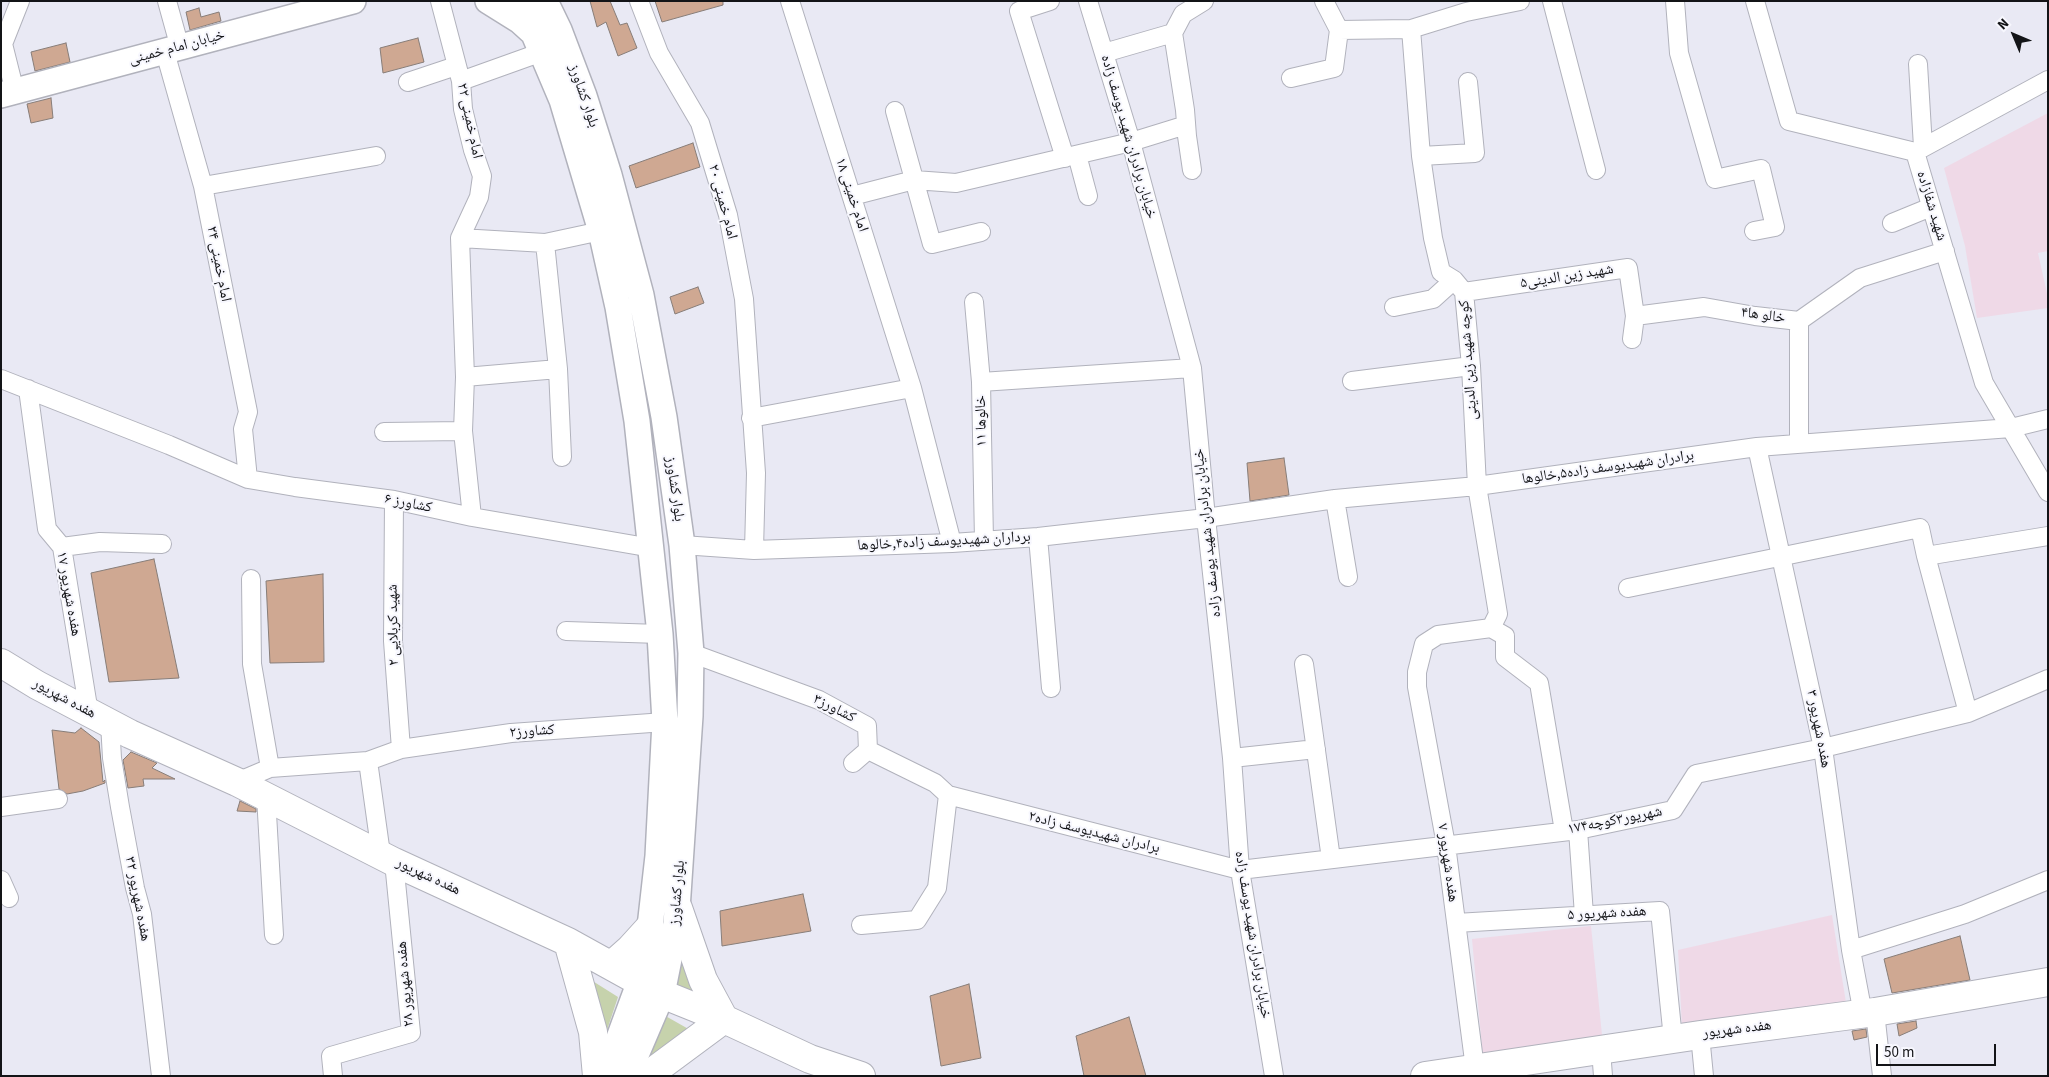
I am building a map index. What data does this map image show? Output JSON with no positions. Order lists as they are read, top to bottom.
{
  "streets": {
    "main road": ["خیابان امام خمینی", "بلوار کشاورز", "هفده شهریور"],
    "street": [
      "امام خمینی ۲۲",
      "خیابان برادران شهید یوسف زاده",
      "امام خمینی ۱۸",
      "امام خمینی ۲۰",
      "شهید شفازاده",
      "امام خمینی ۲۴",
      "شهید زین الدینی۵",
      "خالو ها۴",
      "کوچه شهید زین الدینی",
      "خالوها ۱۱",
      "برادران شهیدیوسف زاده۵,خالوها",
      "کشاورز ۶",
      "برداران شهیدیوسف زاده۴,خالوها",
      "هفده شهریور ۱۷",
      "شهید کربلایی ۲",
      "کشاورز۳",
      "هفده شهریور ۳",
      "کشاورز۲",
      "۱۷شهریور۳کوچه۴",
      "برادران شهیدیوسف زاده۲",
      "هفده شهریور ۷",
      "هفده شهریور ۳۲",
      "هفده شهریور ۵",
      "هفده شهریور ۲۸"
    ]
  },
  "crossings": [
    ["خیابان امام خمینی", "امام خمینی ۲۴"],
    ["بلوار کشاورز", "کشاورز ۶"],
    ["بلوار کشاورز", "برداران شهیدیوسف زاده۴,خالوها"],
    ["بلوار کشاورز", "هفده شهریور"],
    ["بلوار کشاورز", "کشاورز۳"],
    ["بلوار کشاورز", "کشاورز۲"],
    ["خیابان برادران شهید یوسف زاده", "برادران شهیدیوسف زاده۵,خالوها"],
    ["خیابان برادران شهید یوسف زاده", "برداران شهیدیوسف زاده۴,خالوها"],
    ["خیابان برادران شهید یوسف زاده", "۱۷شهریور۳کوچه۴"],
    ["خیابان برادران شهید یوسف زاده", "برادران شهیدیوسف زاده۲"],
    ["امام خمینی ۱۸", "برداران شهیدیوسف زاده۴,خالوها"],
    ["امام خمینی ۲۰", "برداران شهیدیوسف زاده۴,خالوها"],
    ["شهید شفازاده", "برادران شهیدیوسف زاده۵,خالوها"],
    ["امام خمینی ۲۴", "کشاورز ۶"],
    ["شهید زین الدینی۵", "خالو ها۴"],
    ["شهید زین الدینی۵", "کوچه شهید زین الدینی"],
    ["خالو ها۴", "برادران شهیدیوسف زاده۵,خالوها"],
    ["کوچه شهید زین الدینی", "برادران شهیدیوسف زاده۵,خالوها"],
    ["کوچه شهید زین الدینی", "هفده شهریور ۷"],
    ["خالوها ۱۱", "برداران شهیدیوسف زاده۴,خالوها"],
    ["برادران شهیدیوسف زاده۵,خالوها", "برداران شهیدیوسف زاده۴,خالوها"],
    ["برادران شهیدیوسف زاده۵,خالوها", "هفده شهریور ۳"],
    ["کشاورز ۶", "هفده شهریور ۱۷"],
    ["کشاورز ۶", "شهید کربلایی ۲"],
    ["هفده شهریور ۱۷", "هفده شهریور"],
    ["هفده شهریور ۱۷", "هفده شهریور ۳۲"],
    ["شهید کربلایی ۲", "کشاورز۲"],
    ["هفده شهریور", "هفده شهریور ۳"],
    ["هفده شهریور", "کشاورز۲"],
    ["هفده شهریور", "هفده شهریور ۷"],
    ["هفده شهریور", "هفده شهریور ۳۲"],
    ["هفده شهریور", "هفده شهریور ۵"],
    ["هفده شهریور", "هفده شهریور ۲۸"],
    ["هفده شهریور ۳", "۱۷شهریور۳کوچه۴"],
    ["۱۷شهریور۳کوچه۴", "برادران شهیدیوسف زاده۲"],
    ["۱۷شهریور۳کوچه۴", "هفده شهریور ۷"],
    ["هفده شهریور ۷", "هفده شهریور ۵"]
  ],
  "scale_bar": "50 m",
  "north": "top left"
}
